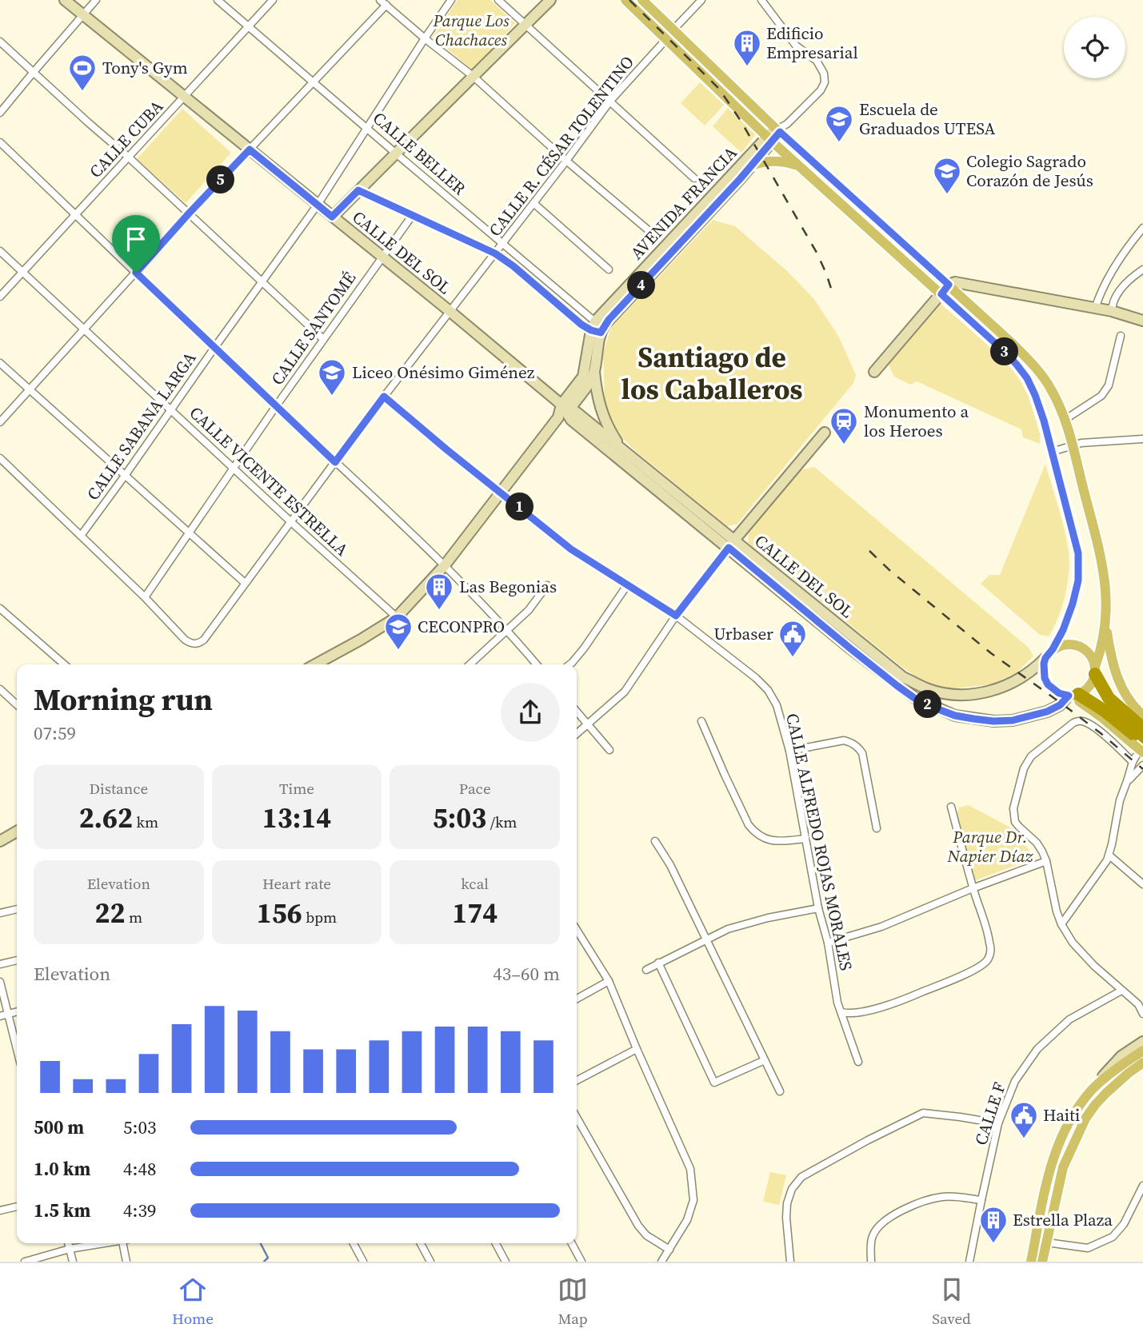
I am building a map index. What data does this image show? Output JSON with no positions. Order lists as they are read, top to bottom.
{
  "streets": {
    "main road": ["AVENIDA FRANCIA", "CALLE DEL SOL"],
    "street": [
      "CALLE CUBA",
      "CALLE R. CÉSAR TOLENTINO",
      "CALLE BELLER",
      "CALLE SANTOMÉ",
      "CALLE SABANA LARGA",
      "CALLE VICENTE ESTRELLA",
      "CALLE ALFREDO ROJAS MORALES",
      "CALLE F"
    ]
  },
  "crossings": [
    ["CALLE CUBA", "CALLE BELLER"],
    ["CALLE CUBA", "CALLE DEL SOL"],
    ["CALLE CUBA", "CALLE VICENTE ESTRELLA"],
    ["CALLE R. CÉSAR TOLENTINO", "CALLE BELLER"],
    ["CALLE R. CÉSAR TOLENTINO", "CALLE DEL SOL"],
    ["CALLE R. CÉSAR TOLENTINO", "CALLE SANTOMÉ"],
    ["CALLE R. CÉSAR TOLENTINO", "CALLE VICENTE ESTRELLA"],
    ["CALLE R. CÉSAR TOLENTINO", "CALLE ALFREDO ROJAS MORALES"],
    ["CALLE BELLER", "AVENIDA FRANCIA"],
    ["CALLE BELLER", "CALLE SABANA LARGA"],
    ["CALLE DEL SOL", "CALLE SANTOMÉ"],
    ["CALLE DEL SOL", "CALLE SABANA LARGA"],
    ["CALLE SANTOMÉ", "CALLE VICENTE ESTRELLA"],
    ["CALLE SABANA LARGA", "CALLE VICENTE ESTRELLA"]
  ],
  "districts": ["Santiago de los Caballeros"],
  "parks": ["Parque Los Chachaces", "Parque Dr. Napier Díaz"],
  "places": {
    "building": ["Edificio Empresarial", "Las Begonias", "Estrella Plaza"],
    "sports": ["Tony's Gym"],
    "school or university": [
      "Escuela de Graduados UTESA",
      "Colegio Sagrado Corazón de Jesús",
      "Liceo Onésimo Giménez",
      "CECONPRO"
    ],
    "station": ["Monumento a los Heroes"],
    "public building": ["Urbaser", "Haiti"]
  },
  "page": {
    "pins": [
      "5",
      "4",
      "3",
      "1",
      "2"
    ],
    "heading": ["Morning run", "07:59"],
    "stats": [
      ["Distance", "2.62 km"],
      ["Time", "13:14"],
      ["Pace", "5:03 /km"],
      ["Elevation", "22 m"],
      ["Heart rate", "156 bpm"],
      ["kcal", "174"]
    ],
    "chart": ["Elevation", "43–60 m"],
    "list": [
      {
        "name": "500 m",
        "note": "5:03"
      },
      {
        "name": "1.0 km",
        "note": "4:48"
      },
      {
        "name": "1.5 km",
        "note": "4:39"
      }
    ],
    "tabs": ["Home", "Map", "Saved"]
  }
}
